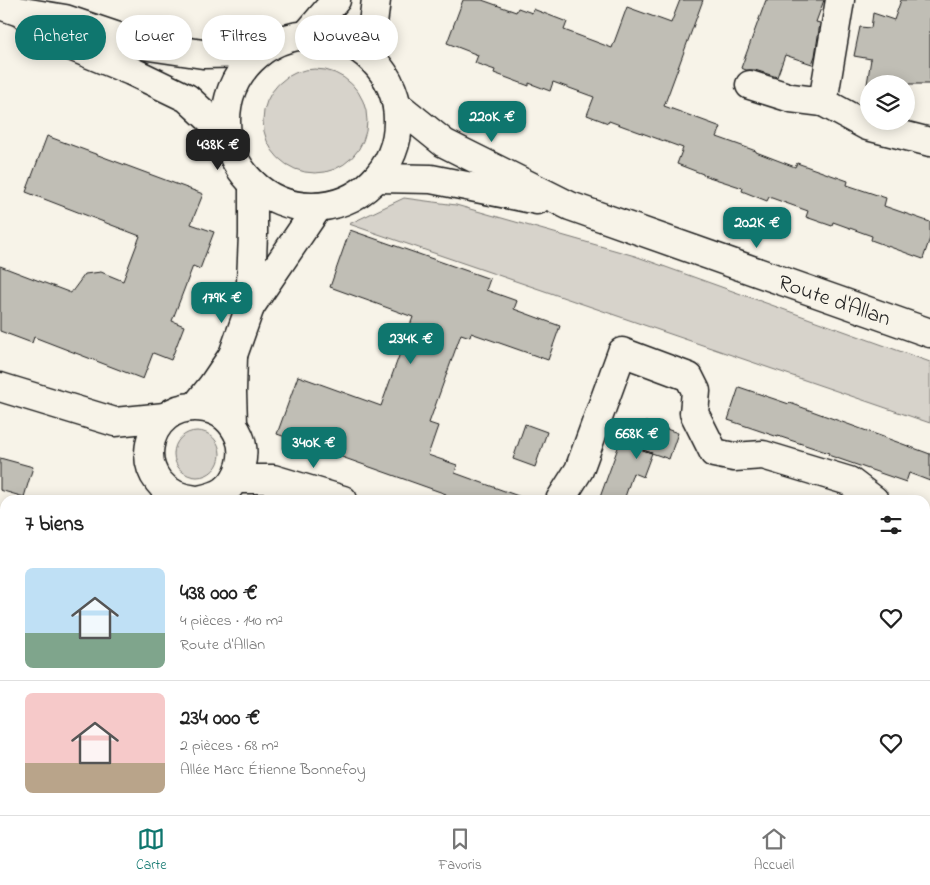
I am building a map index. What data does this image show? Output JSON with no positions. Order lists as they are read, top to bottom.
{
  "streets": {
    "street": ["Route d'Allan"]
  },
  "page": {
    "chip": [
      "Acheter",
      "Louer",
      "Filtres",
      "Nouveau"
    ],
    "price": [
      "220K €",
      "438K €",
      "202K €",
      "179K €",
      "234K €",
      "668K €",
      "340K €"
    ],
    "heading": "7 biens",
    "list": [
      {
        "name": "438 000 €",
        "note": "4 pièces · 140 m² · Route d'Allan"
      },
      {
        "name": "234 000 €",
        "note": "2 pièces · 68 m² · Allée Marc Étienne Bonnefoy"
      }
    ],
    "tabs": ["Carte", "Favoris", "Accueil"]
  }
}
